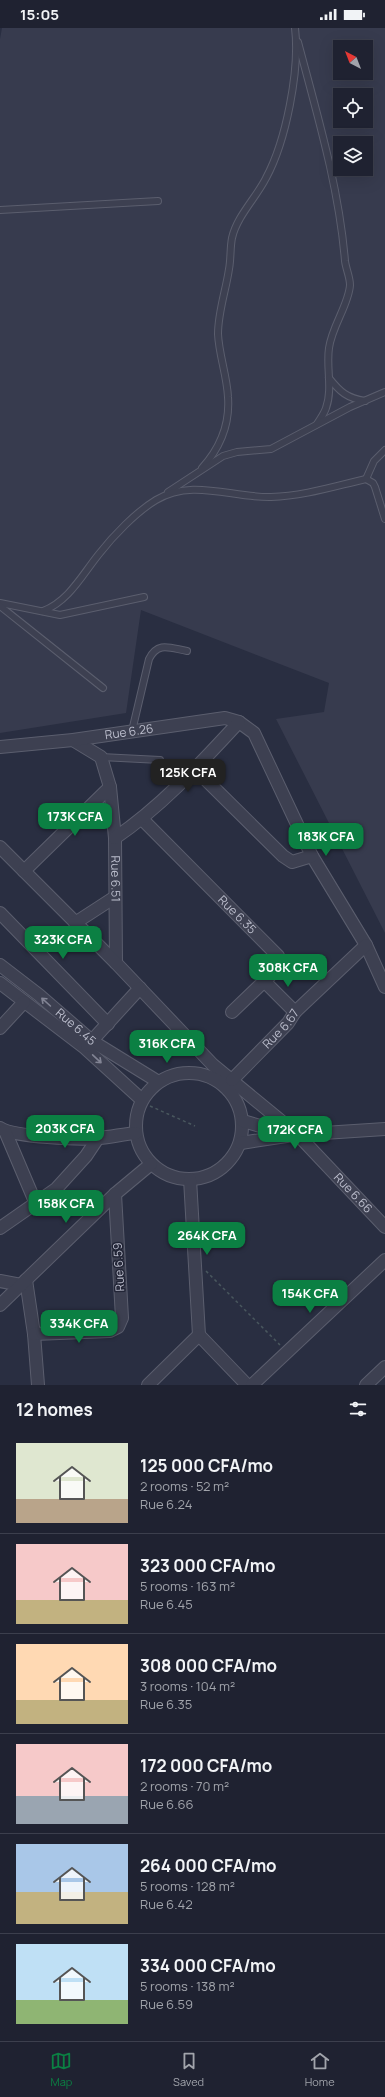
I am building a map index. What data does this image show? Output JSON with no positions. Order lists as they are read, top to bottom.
{
  "streets": {
    "street": [
      "Rue 6.26",
      "Rue 6.51",
      "Rue 6.35",
      "Rue 6.45",
      "Rue 6.67",
      "Rue 6.66",
      "Rue 6.59"
    ]
  },
  "crossings": [
    ["Rue 6.51", "Rue 6.66"],
    ["Rue 6.67", "Rue 6.66"]
  ],
  "north": "top left",
  "page": {
    "status": "15:05",
    "price": [
      "125K CFA",
      "173K CFA",
      "183K CFA",
      "323K CFA",
      "308K CFA",
      "316K CFA",
      "203K CFA",
      "172K CFA",
      "158K CFA",
      "264K CFA",
      "154K CFA",
      "334K CFA"
    ],
    "heading": "12 homes",
    "list": [
      {
        "name": "125 000 CFA/mo",
        "note": "2 rooms · 52 m² · Rue 6.24"
      },
      {
        "name": "323 000 CFA/mo",
        "note": "5 rooms · 163 m² · Rue 6.45"
      },
      {
        "name": "308 000 CFA/mo",
        "note": "3 rooms · 104 m² · Rue 6.35"
      },
      {
        "name": "172 000 CFA/mo",
        "note": "2 rooms · 70 m² · Rue 6.66"
      },
      {
        "name": "264 000 CFA/mo",
        "note": "5 rooms · 128 m² · Rue 6.42"
      },
      {
        "name": "334 000 CFA/mo",
        "note": "5 rooms · 138 m² · Rue 6.59"
      }
    ],
    "tabs": ["Map", "Saved", "Home"]
  }
}
